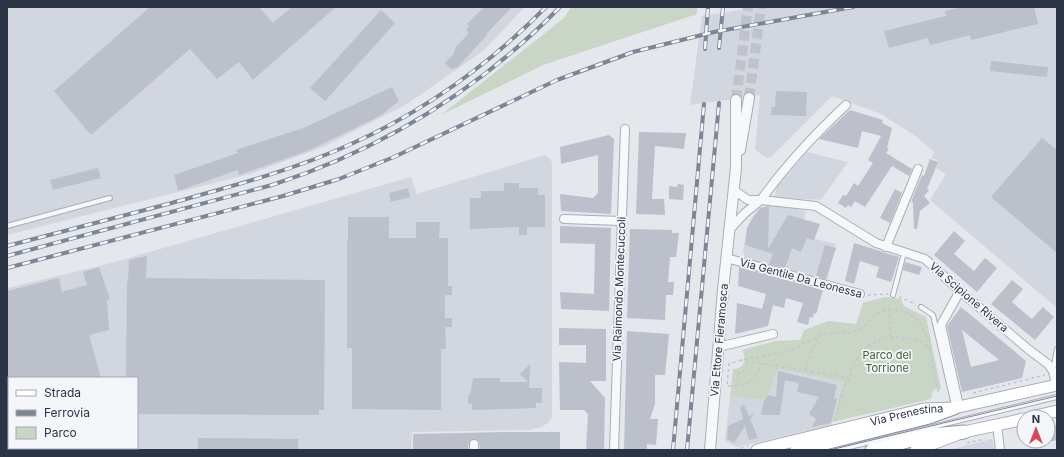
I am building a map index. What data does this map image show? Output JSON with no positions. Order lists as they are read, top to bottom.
{
  "streets": {
    "main road": ["Via Prenestina"],
    "street": [
      "Via Gentile Da Leonessa",
      "Via Raimondo Montecuccoli",
      "Via Scipione Rivera",
      "Via Ettore Fieramosca"
    ]
  },
  "crossings": [
    ["Via Gentile Da Leonessa", "Via Ettore Fieramosca"]
  ],
  "parks": ["Parco del Torrione"],
  "legend": ["Strada", "Ferrovia", "Parco"],
  "north": "top"
}
